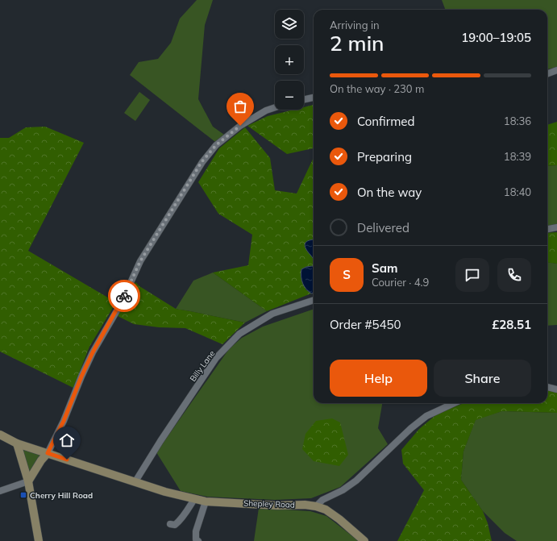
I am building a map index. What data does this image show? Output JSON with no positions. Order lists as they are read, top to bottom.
{
  "streets": {
    "street": ["Billy Lane", "Shepley Road"]
  },
  "crossings": [
    ["Billy Lane", "Shepley Road"]
  ],
  "places": {
    "transit": ["Cherry Hill Road"]
  },
  "page": {
    "map_buttons": ["+", "−"],
    "heading": ["2 min", "Arriving in", "19:00–19:05"],
    "panel": [
      "Sam",
      "Courier · 4.9",
      "Order #5450",
      "£28.51"
    ],
    "bar": "On the way · 230 m",
    "list": [
      ["Confirmed", "18:36"],
      ["Preparing", "18:39"],
      ["On the way", "18:40"],
      "Delivered"
    ],
    "round": "S",
    "buttons": ["Help", "Share"]
  }
}
